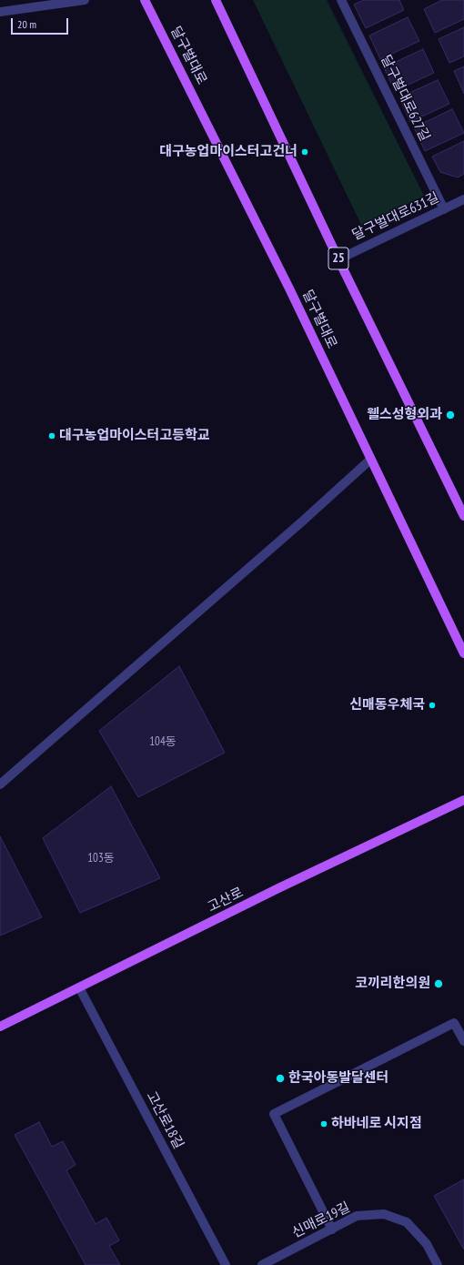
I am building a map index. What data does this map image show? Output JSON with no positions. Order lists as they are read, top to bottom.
{
  "streets": {
    "main road": ["달구벌대로", "25", "고산로"],
    "street": [
      "달구벌대로627길",
      "달구벌대로631길",
      "고산로18길",
      "신매로19길"
    ]
  },
  "crossings": [
    ["달구벌대로627길", "달구벌대로631길"],
    ["달구벌대로631길", "25"],
    ["고산로", "고산로18길"]
  ],
  "places": [
    "대구농업마이스터고건너",
    "웰스성형외과",
    "대구농업마이스터고등학교",
    "신매동우체국",
    "코끼리한의원",
    "한국아동발달센터",
    "하바네로 시지점"
  ],
  "house_numbers": ["104동", "103동"],
  "scale_bar": "20 m"
}
